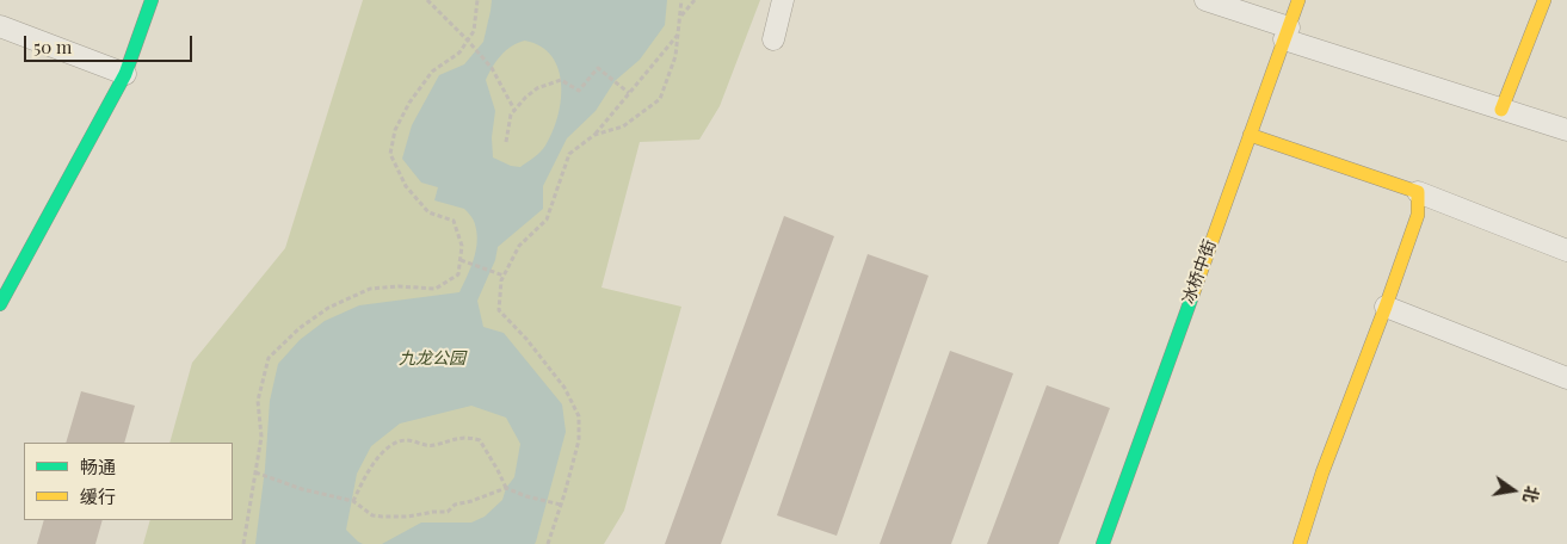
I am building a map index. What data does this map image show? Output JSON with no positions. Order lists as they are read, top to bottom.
{
  "streets": {
    "street": ["冰桥中街"]
  },
  "parks": ["九龙公园"],
  "legend": ["畅通", "缓行"],
  "scale_bar": "50 m",
  "north": "right"
}
